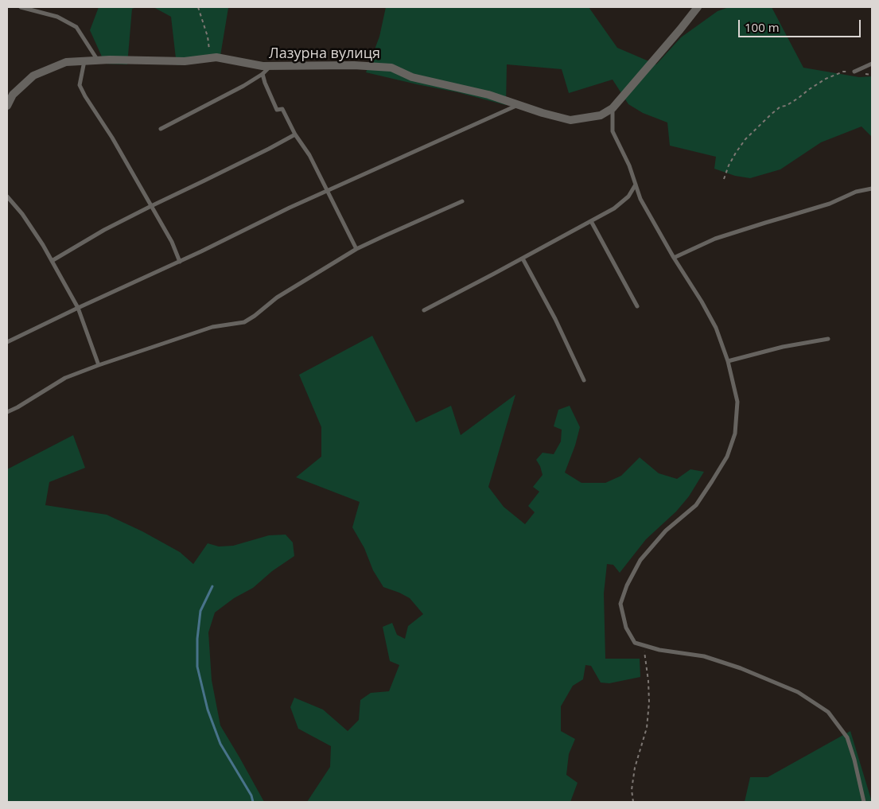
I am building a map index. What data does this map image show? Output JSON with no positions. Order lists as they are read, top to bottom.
{
  "streets": {
    "street": ["Лазурна вулиця"]
  },
  "scale_bar": "100 m"
}
